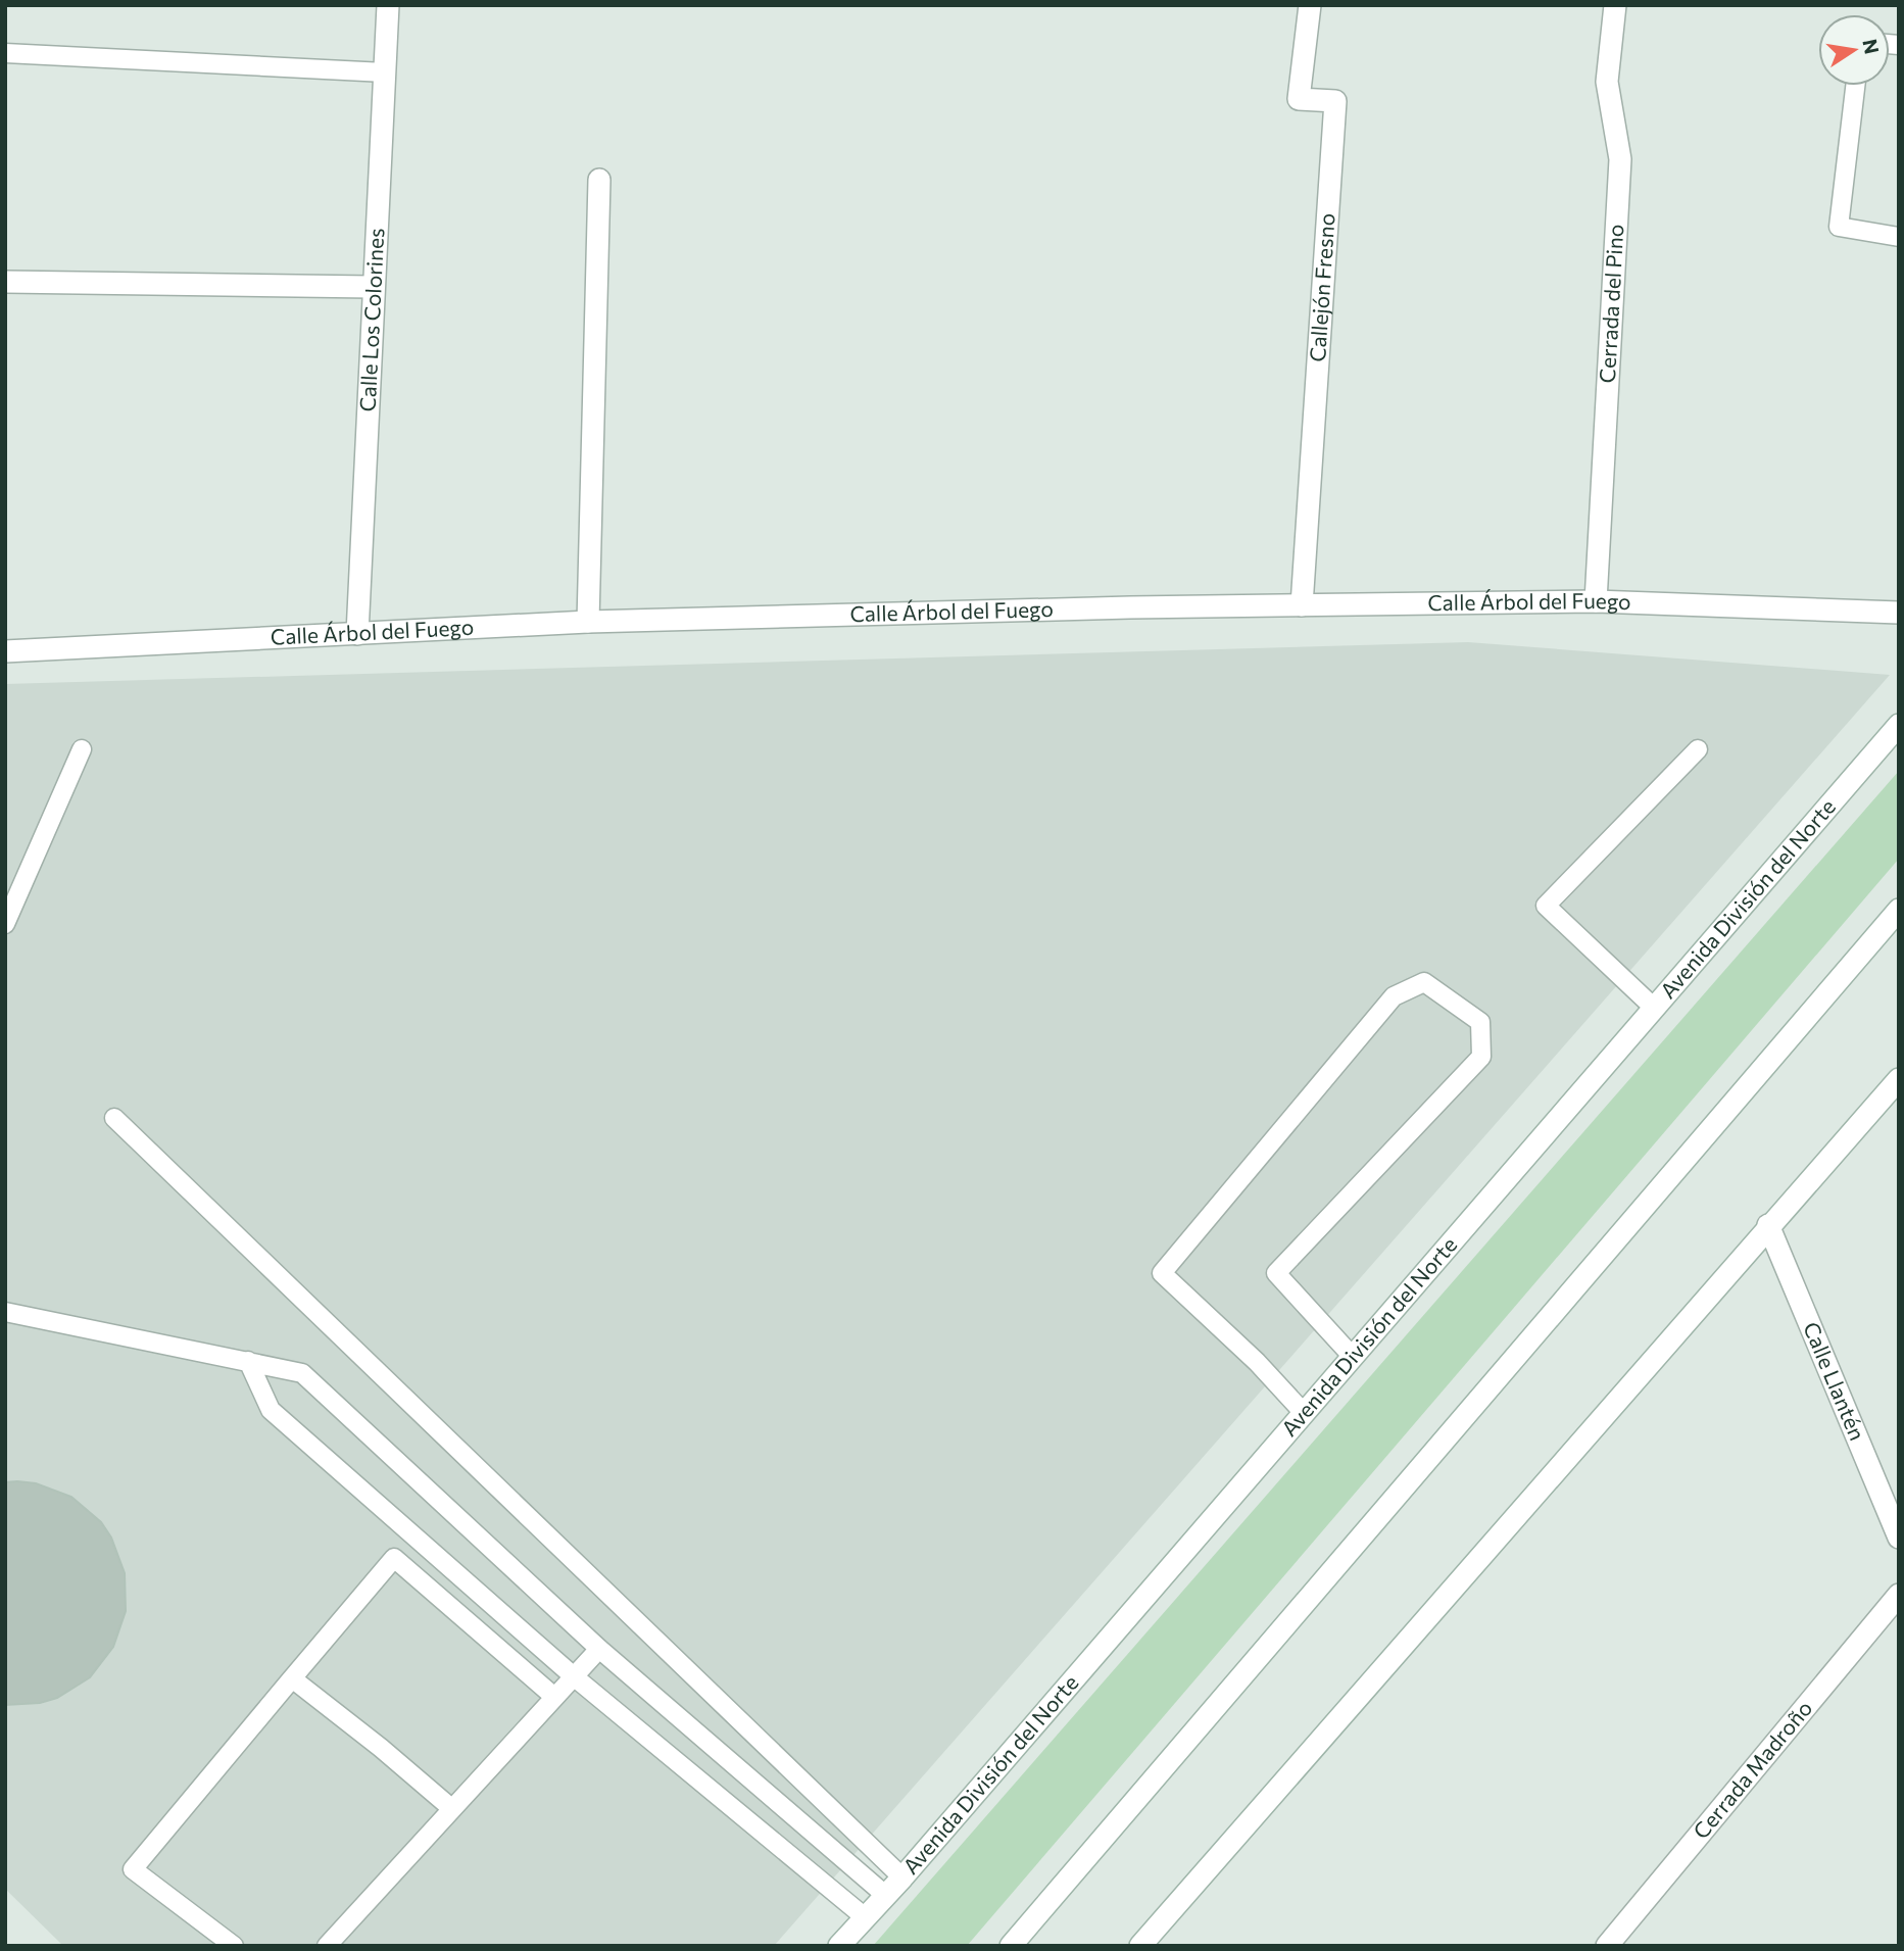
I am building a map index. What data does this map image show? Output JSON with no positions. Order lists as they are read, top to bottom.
{
  "streets": {
    "street": [
      "Callejón Fresno",
      "Cerrada del Pino",
      "Calle Los Colorines",
      "Calle Árbol del Fuego",
      "Avenida División del Norte",
      "Calle Llantén",
      "Cerrada Madroño"
    ]
  },
  "crossings": [
    ["Callejón Fresno", "Calle Árbol del Fuego"],
    ["Cerrada del Pino", "Calle Árbol del Fuego"],
    ["Calle Los Colorines", "Calle Árbol del Fuego"]
  ],
  "north": "right"
}
